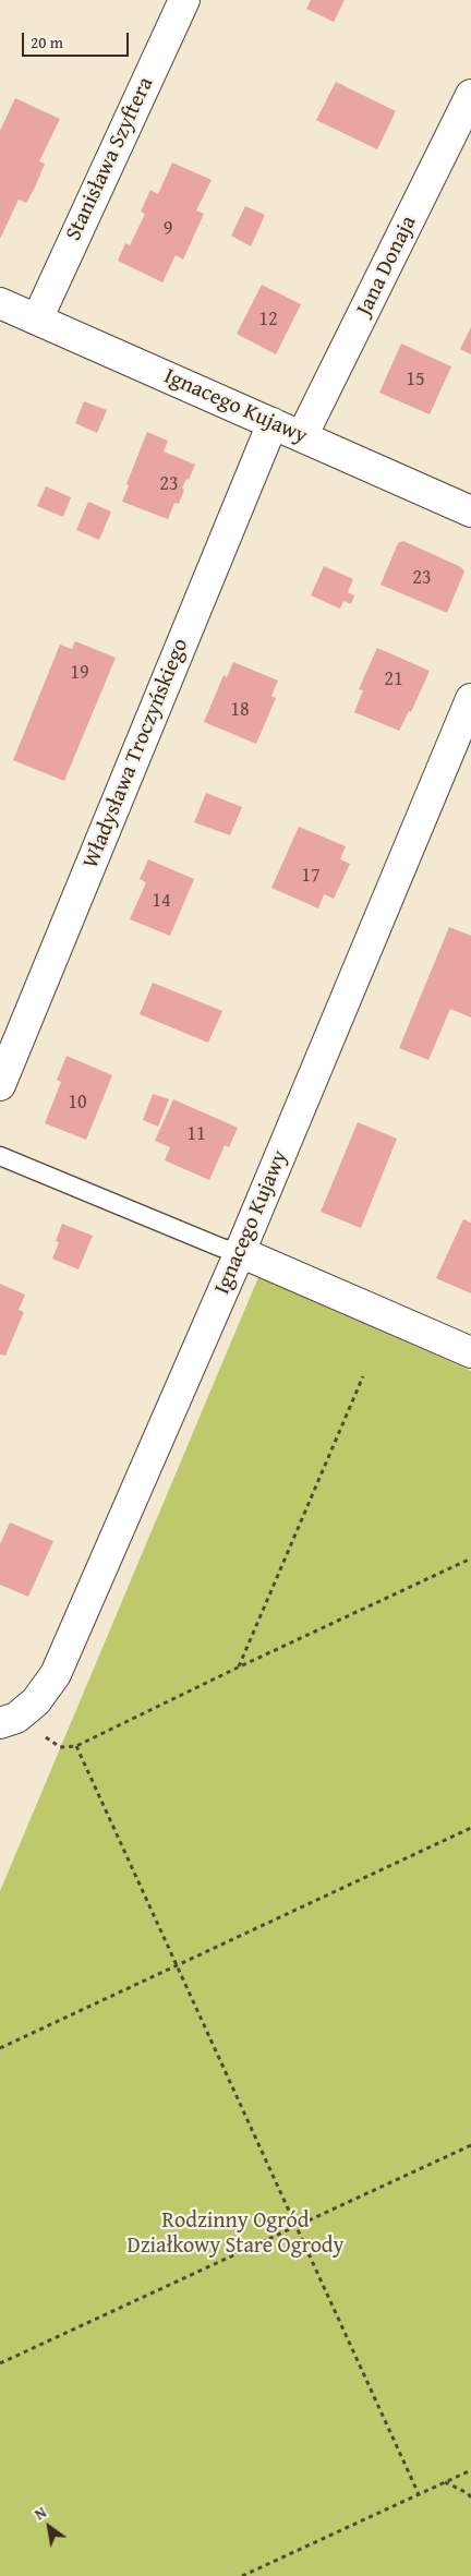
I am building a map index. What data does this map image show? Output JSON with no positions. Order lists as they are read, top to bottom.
{
  "streets": {
    "street": [
      "Stanisława Szyftera",
      "Jana Donaja",
      "Ignacego Kujawy",
      "Władysława Troczyńskiego"
    ]
  },
  "crossings": [
    ["Stanisława Szyftera", "Ignacego Kujawy"],
    ["Jana Donaja", "Ignacego Kujawy"],
    ["Ignacego Kujawy", "Władysława Troczyńskiego"]
  ],
  "parks": ["Rodzinny Ogród Działkowy Stare Ogrody"],
  "house_numbers": [
    "9",
    "12",
    "15",
    "23",
    "23",
    "19",
    "21",
    "18",
    "17",
    "14",
    "10",
    "11"
  ],
  "scale_bar": "20 m",
  "north": "top left"
}
